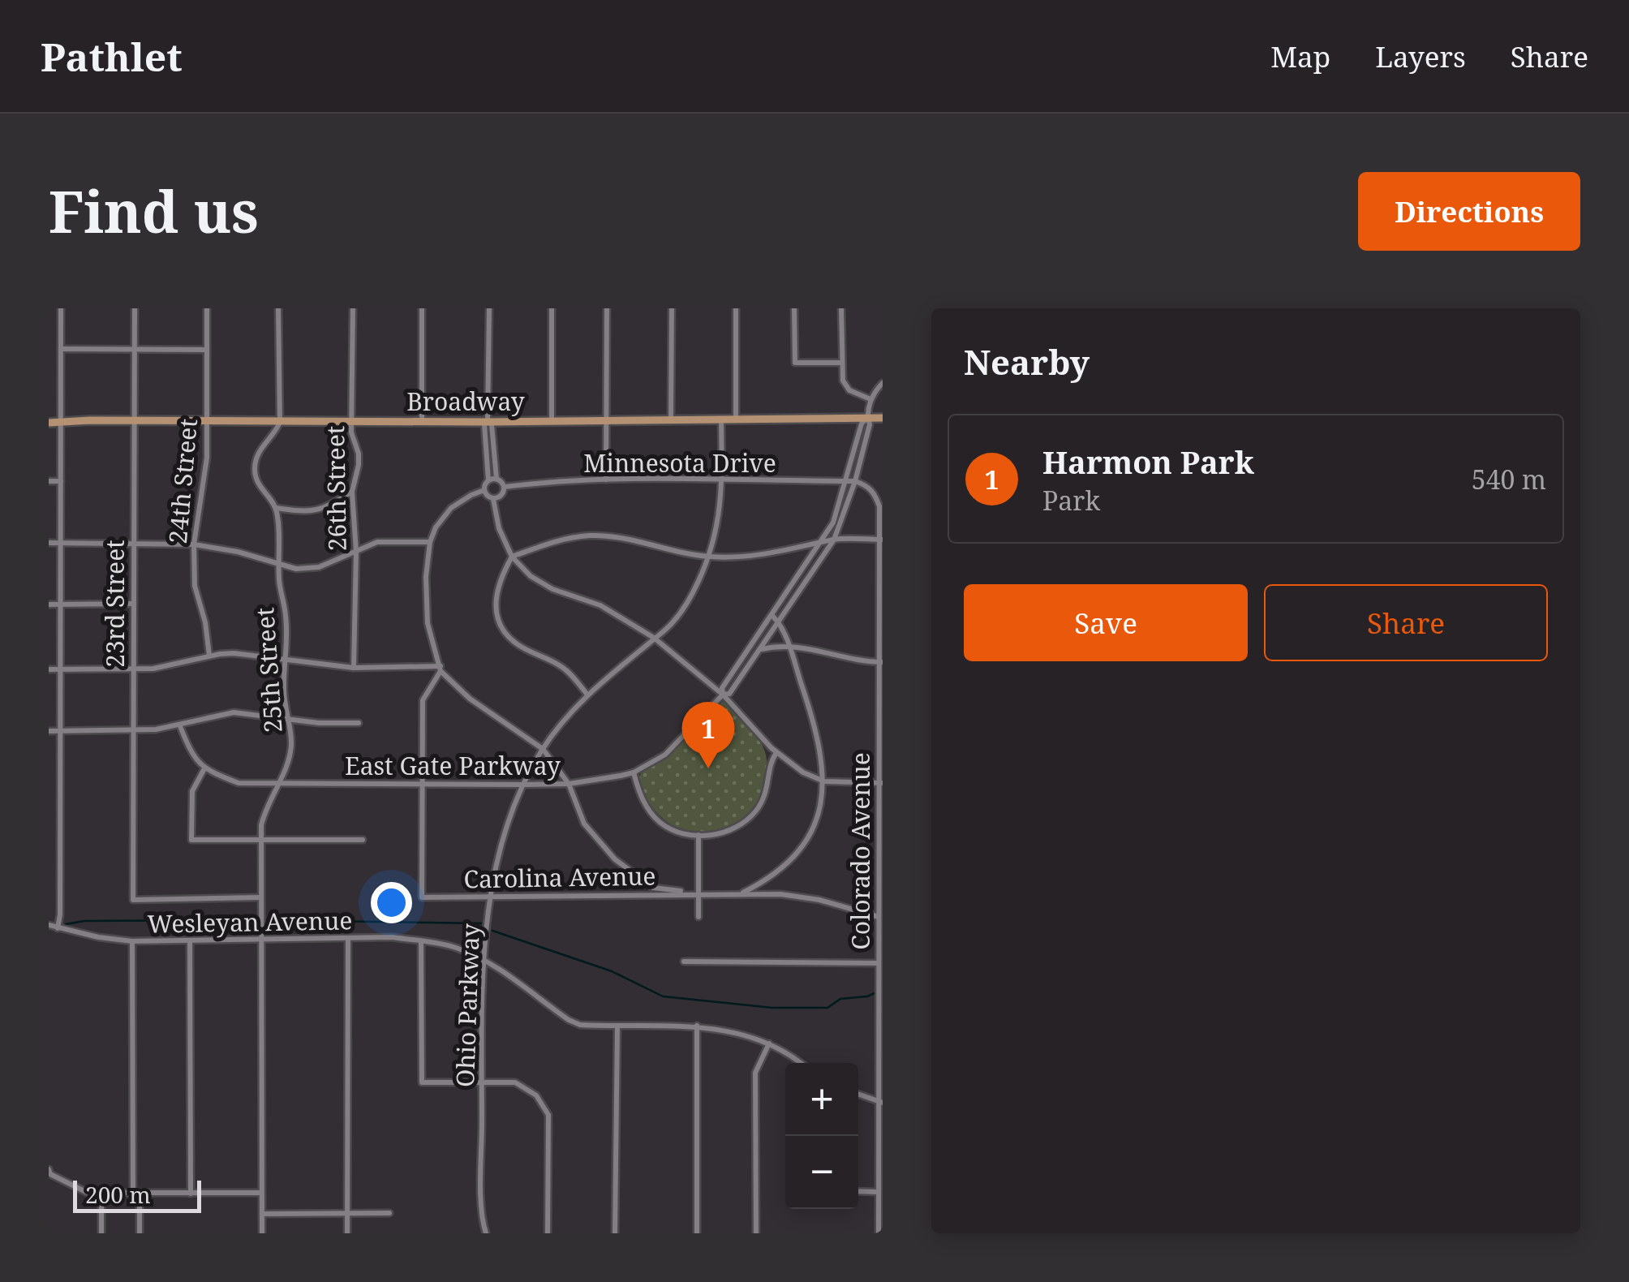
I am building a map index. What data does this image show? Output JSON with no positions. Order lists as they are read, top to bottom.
{
  "streets": {
    "main road": ["Broadway"],
    "street": [
      "Minnesota Drive",
      "24th Street",
      "26th Street",
      "23rd Street",
      "25th Street",
      "East Gate Parkway",
      "Colorado Avenue",
      "Carolina Avenue",
      "Wesleyan Avenue",
      "Ohio Parkway"
    ]
  },
  "crossings": [
    ["Broadway", "24th Street"],
    ["Broadway", "26th Street"],
    ["Broadway", "23rd Street"],
    ["Broadway", "25th Street"],
    ["Broadway", "East Gate Parkway"],
    ["Broadway", "Ohio Parkway"],
    ["Minnesota Drive", "East Gate Parkway"],
    ["Minnesota Drive", "Colorado Avenue"],
    ["Minnesota Drive", "Ohio Parkway"],
    ["26th Street", "25th Street"],
    ["23rd Street", "25th Street"],
    ["25th Street", "East Gate Parkway"],
    ["25th Street", "Wesleyan Avenue"],
    ["East Gate Parkway", "Colorado Avenue"],
    ["East Gate Parkway", "Carolina Avenue"],
    ["East Gate Parkway", "Ohio Parkway"],
    ["Colorado Avenue", "Carolina Avenue"],
    ["Carolina Avenue", "Ohio Parkway"],
    ["Wesleyan Avenue", "Ohio Parkway"]
  ],
  "scale_bar": "200 m",
  "page": {
    "header": "Pathlet",
    "nav": ["Map", "Layers", "Share"],
    "title": "Find us",
    "buttons": [
      "Directions",
      ["Save", "Share"]
    ],
    "heading": "Nearby",
    "list": [
      {
        "mark": "1",
        "name": "Harmon Park",
        "note": "Park",
        "value": "540 m"
      }
    ],
    "pins": "1",
    "map_buttons": ["+", "−"],
    "scale": "200 m"
  }
}
